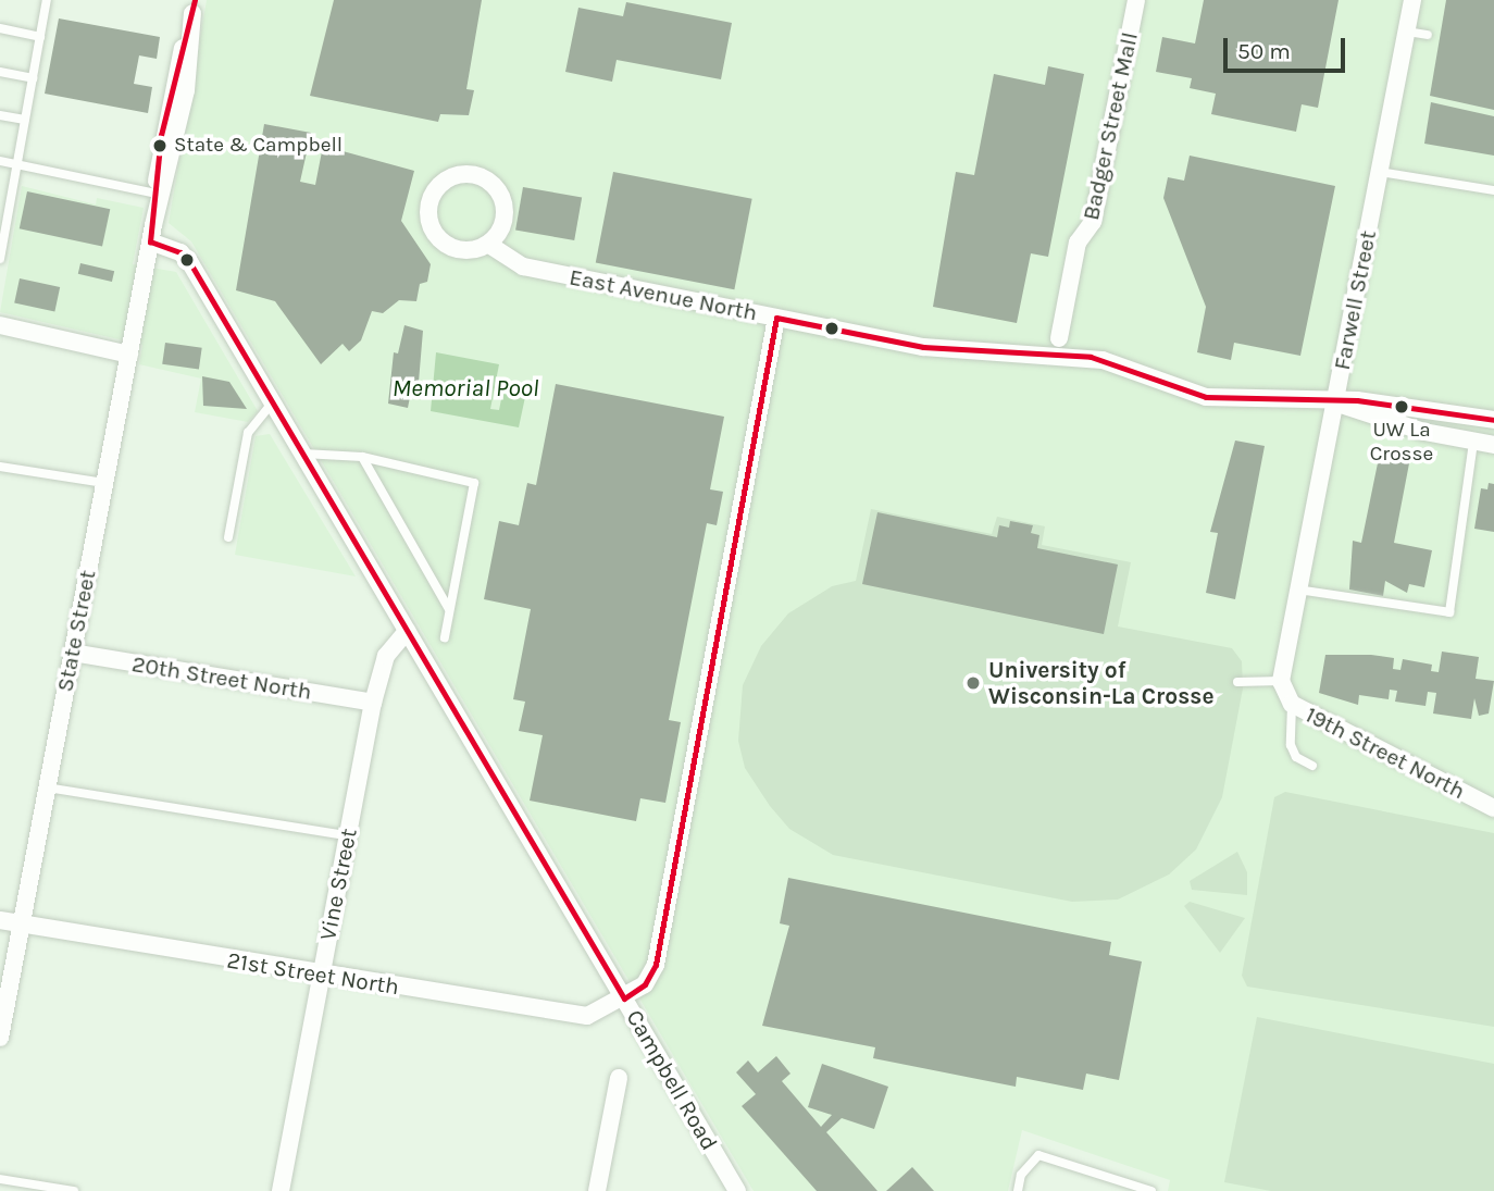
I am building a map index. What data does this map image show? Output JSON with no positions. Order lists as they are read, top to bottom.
{
  "streets": {
    "street": [
      "Badger Street Mall",
      "East Avenue North",
      "Farwell Street",
      "State Street",
      "20th Street North",
      "19th Street North",
      "Vine Street",
      "21st Street North",
      "Campbell Road"
    ]
  },
  "crossings": [
    ["East Avenue North", "Farwell Street"],
    ["East Avenue North", "21st Street North"],
    ["Farwell Street", "19th Street North"],
    ["State Street", "20th Street North"],
    ["State Street", "21st Street North"],
    ["State Street", "Campbell Road"],
    ["20th Street North", "Vine Street"],
    ["Vine Street", "21st Street North"],
    ["Vine Street", "Campbell Road"],
    ["21st Street North", "Campbell Road"]
  ],
  "water": ["Memorial Pool"],
  "places": ["State & Campbell", "UW La Crosse", "University of Wisconsin-La Crosse"],
  "scale_bar": "50 m"
}
